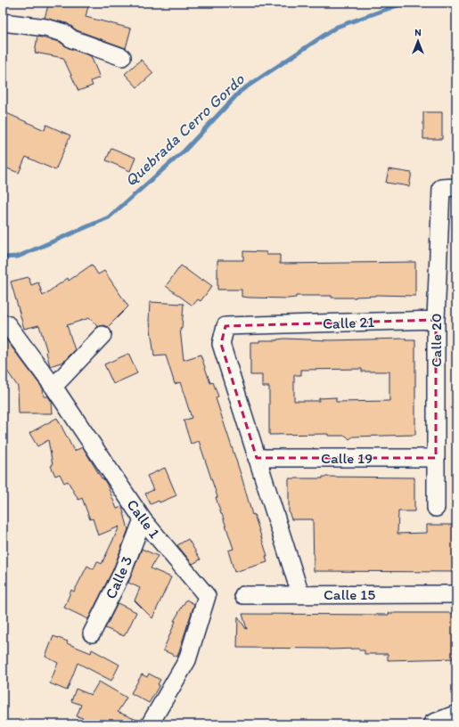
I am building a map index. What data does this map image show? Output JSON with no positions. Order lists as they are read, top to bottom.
{
  "streets": {
    "street": [
      "Calle 21",
      "Calle 20",
      "Calle 19",
      "Calle 1",
      "Calle 3",
      "Calle 15"
    ]
  },
  "crossings": [
    ["Calle 21", "Calle 20"],
    ["Calle 21", "Calle 19"],
    ["Calle 20", "Calle 19"],
    ["Calle 1", "Calle 3"]
  ],
  "water": ["Quebrada Cerro Gordo"],
  "north": "top"
}
